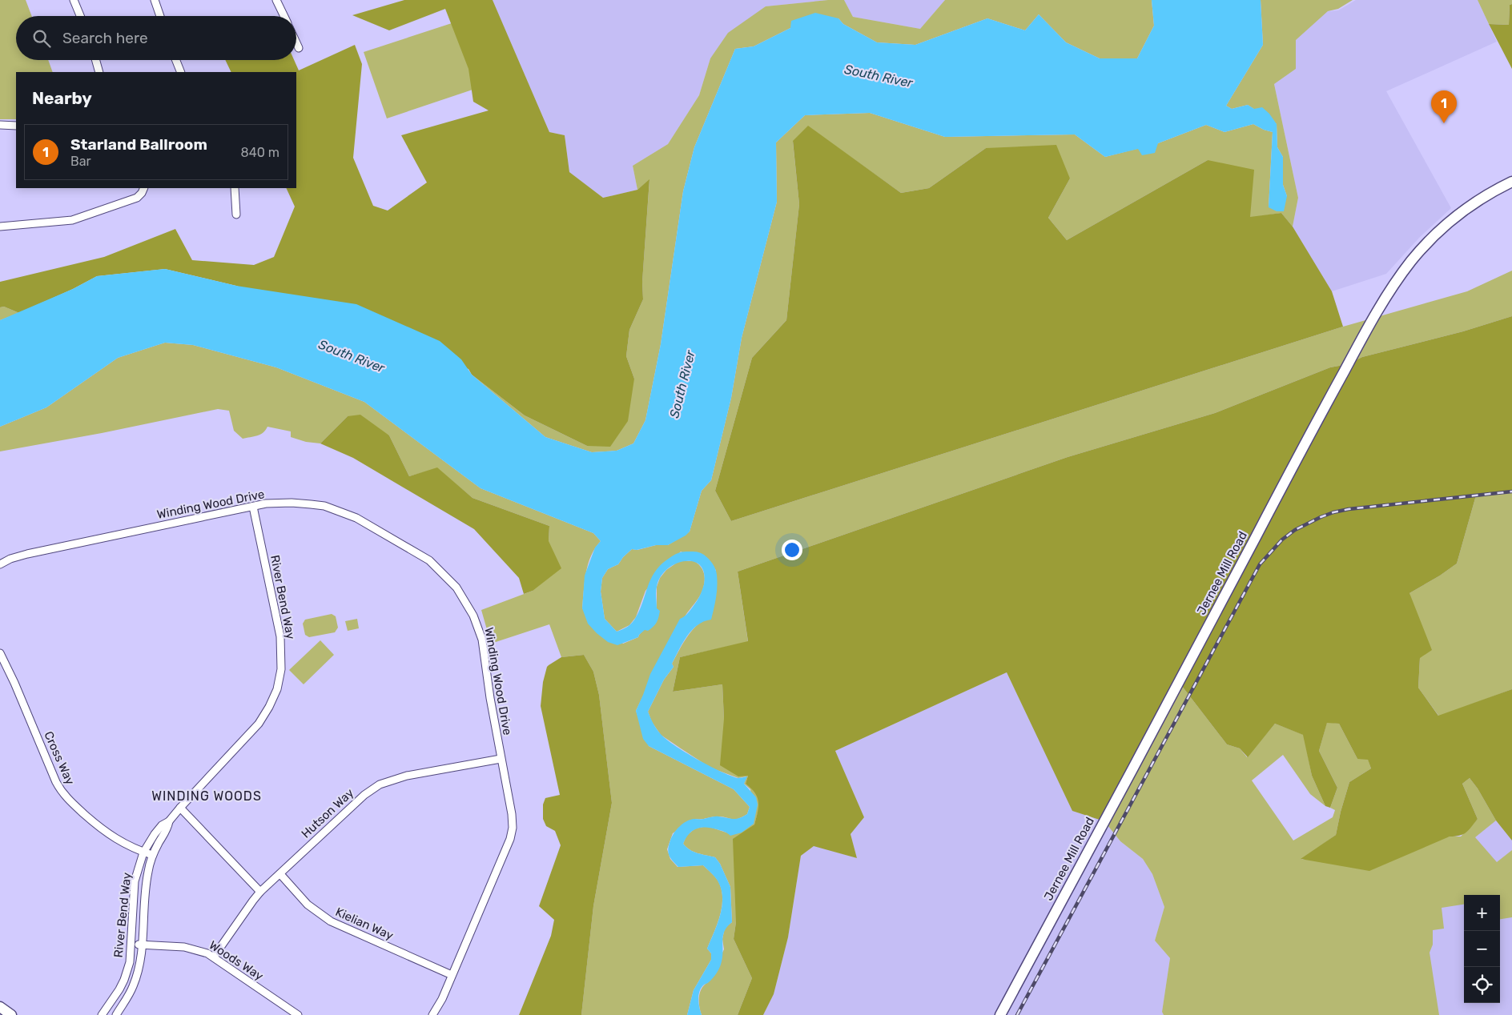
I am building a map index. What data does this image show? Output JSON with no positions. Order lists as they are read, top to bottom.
{
  "streets": {
    "street": [
      "Winding Wood Drive",
      "Jernee Mill Road",
      "River Bend Way",
      "Cross Way",
      "Hutson Way",
      "Kielian Way",
      "Woods Way"
    ]
  },
  "crossings": [
    ["Winding Wood Drive", "River Bend Way"],
    ["Winding Wood Drive", "Hutson Way"],
    ["Winding Wood Drive", "Kielian Way"],
    ["River Bend Way", "Cross Way"],
    ["River Bend Way", "Woods Way"],
    ["Hutson Way", "Kielian Way"],
    ["Hutson Way", "Woods Way"]
  ],
  "districts": ["WINDING WOODS"],
  "water": ["South River"],
  "page": {
    "search": "Search here",
    "heading": "Nearby",
    "pins": "1",
    "list": [
      {
        "mark": "1",
        "name": "Starland Ballroom",
        "note": "Bar",
        "value": "840 m"
      }
    ],
    "map_buttons": ["+", "−"]
  }
}
